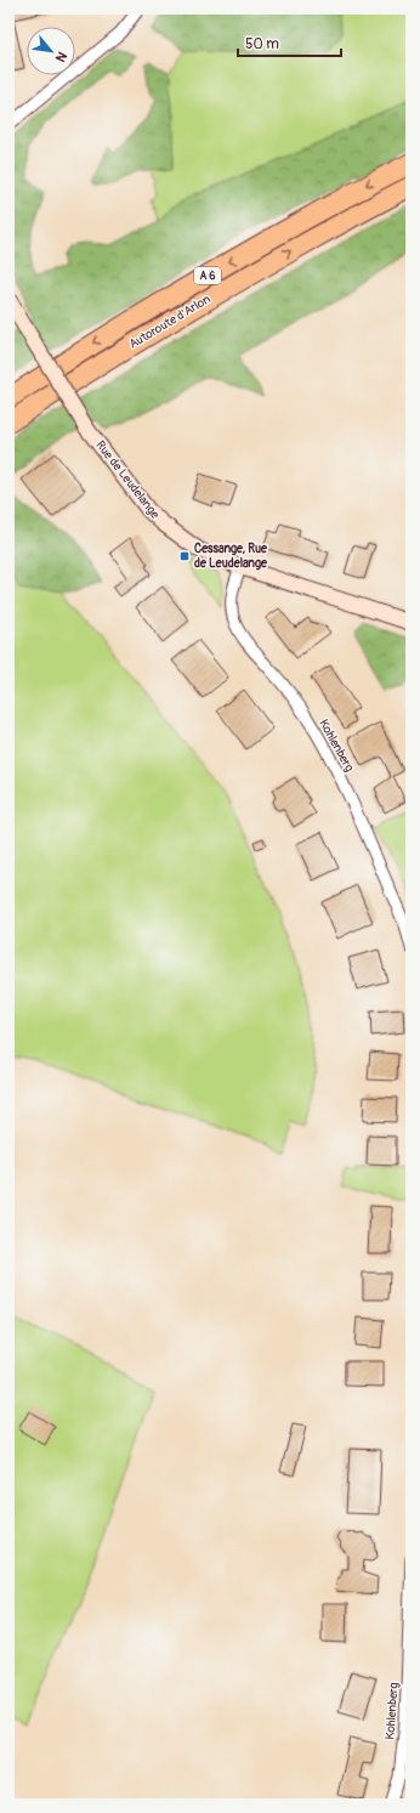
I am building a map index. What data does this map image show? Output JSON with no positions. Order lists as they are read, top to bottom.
{
  "streets": {
    "highway": ["A 6", "Autoroute d'Arlon"],
    "main road": ["Rue de Leudelange"],
    "street": ["Kohlenberg"]
  },
  "crossings": [
    ["Rue de Leudelange", "Kohlenberg"]
  ],
  "places": {
    "transit": ["Cessange, Rue de Leudelange"]
  },
  "scale_bar": "50 m",
  "north": "bottom right"
}
